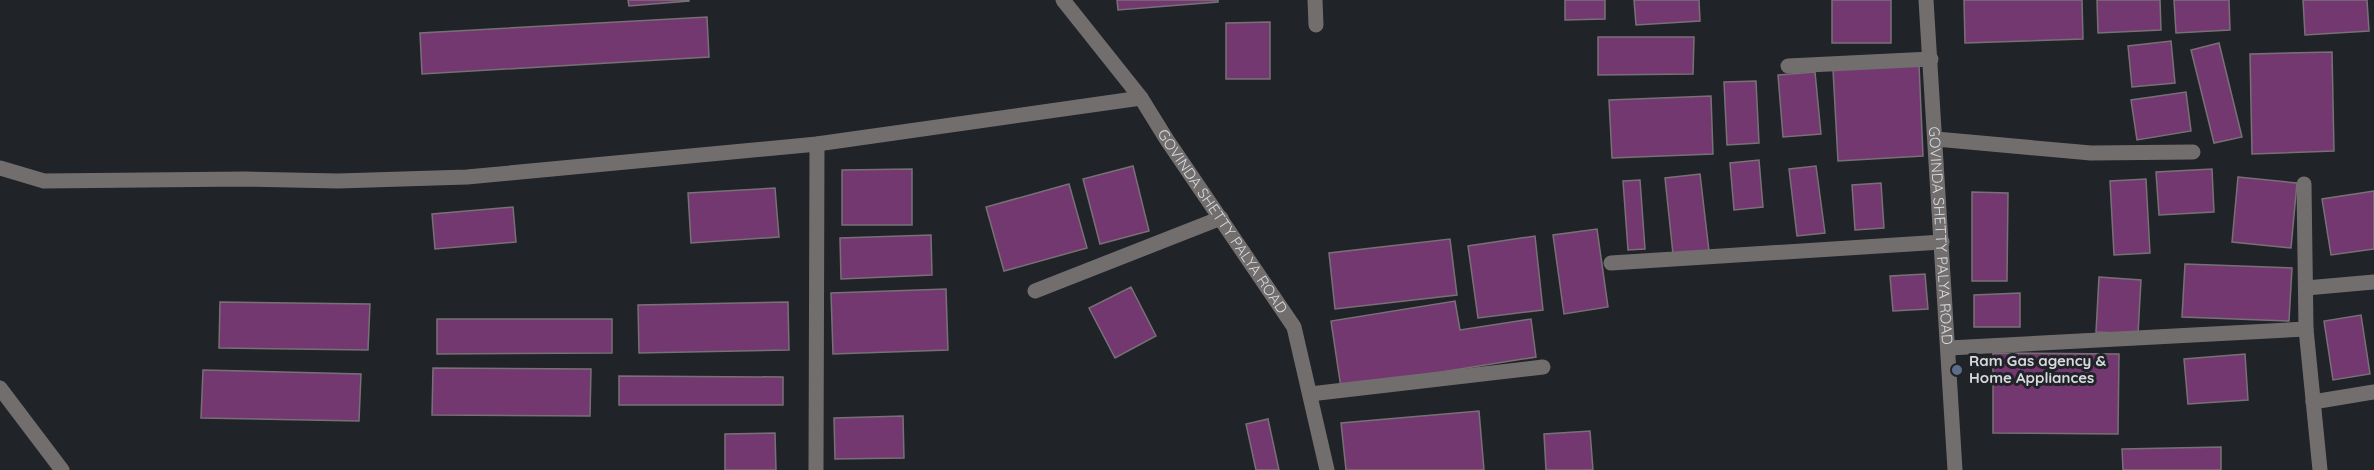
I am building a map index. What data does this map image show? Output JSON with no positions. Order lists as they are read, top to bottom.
{
  "streets": {
    "street": ["GOVINDA SHETTY PALYA ROAD"]
  },
  "places": ["Ram Gas agency & Home Appliances"]
}
